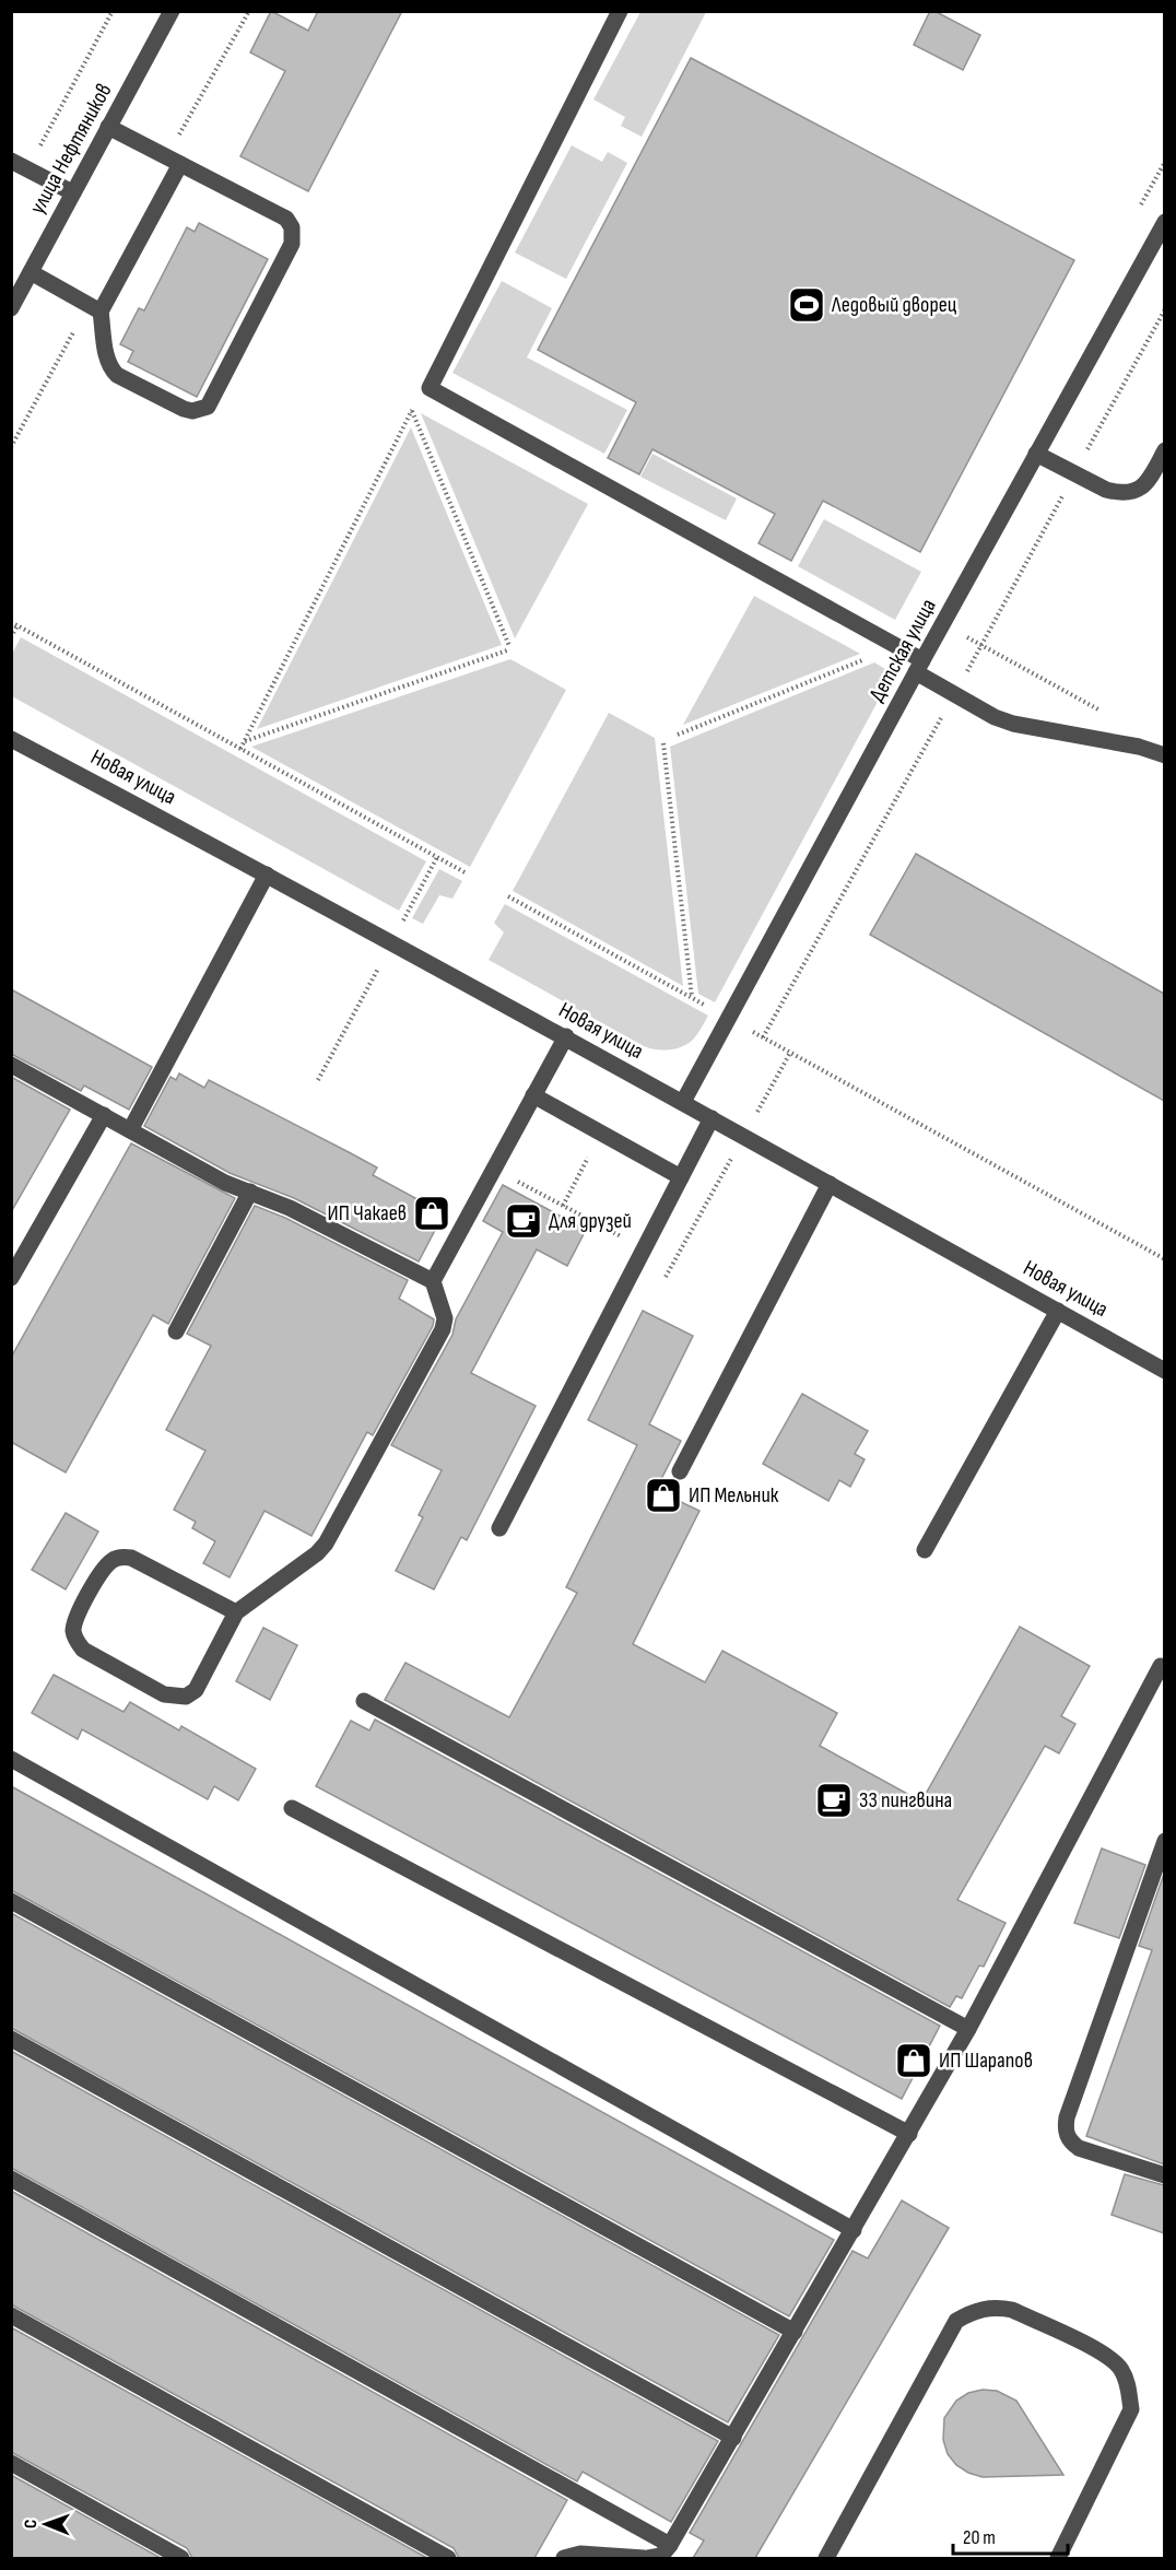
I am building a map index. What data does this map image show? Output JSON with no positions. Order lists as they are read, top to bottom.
{
  "streets": {
    "street": ["улица Нефтяников", "Детская улица", "Новая улица"]
  },
  "crossings": [
    ["Детская улица", "Новая улица"]
  ],
  "places": {
    "sports": ["Ледовый дворец"],
    "shop": ["ИП Чакаев", "ИП Мельник", "ИП Шарапов"],
    "cafe": ["Для друзей", "33 пингвина"]
  },
  "scale_bar": "20 m",
  "north": "left"
}
